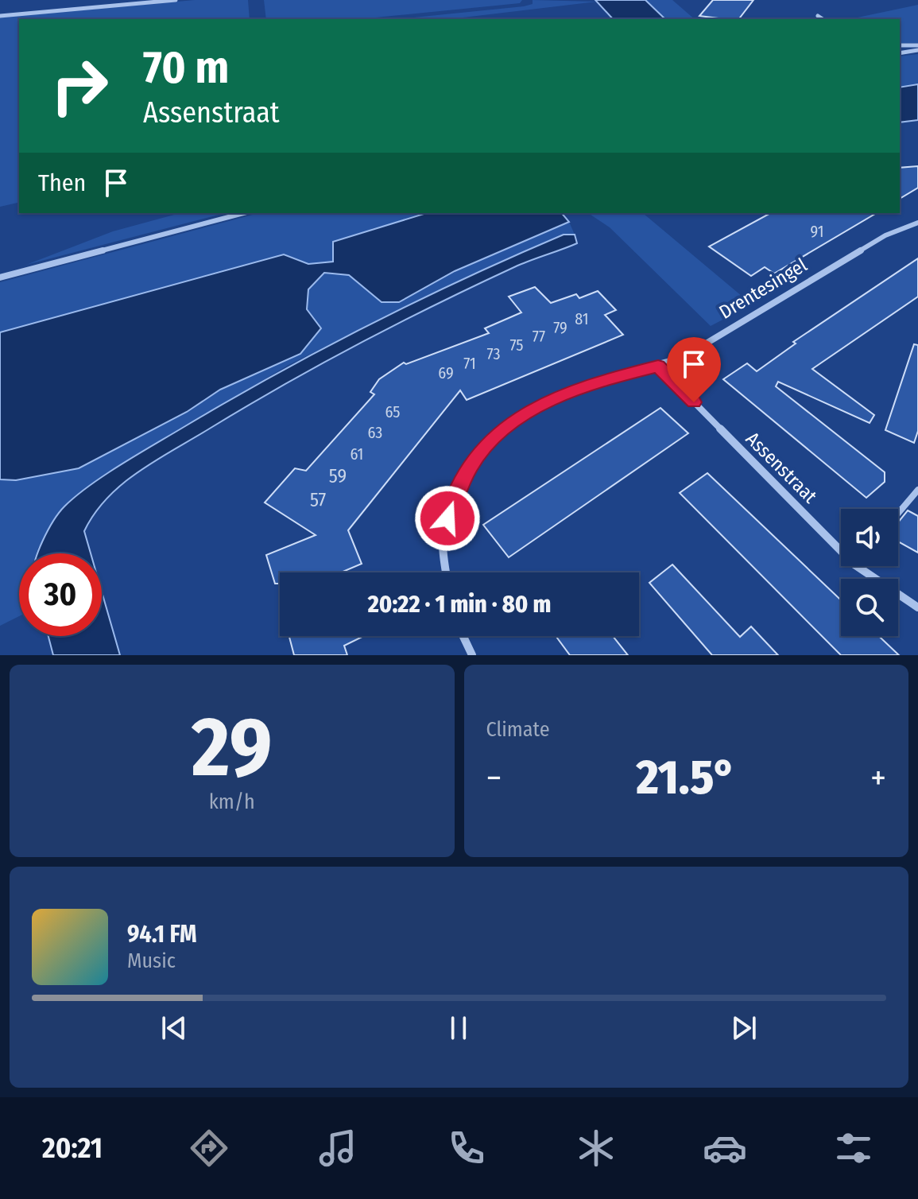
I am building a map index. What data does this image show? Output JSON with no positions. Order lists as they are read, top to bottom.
{
  "streets": {
    "street": ["Drentesingel", "Assenstraat"]
  },
  "crossings": [
    ["Drentesingel", "Assenstraat"]
  ],
  "house_numbers": [
    "91",
    "81",
    "79",
    "77",
    "75",
    "73",
    "71",
    "69",
    "65",
    "63",
    "61",
    "59",
    "57"
  ],
  "page": {
    "turn": ["70 m", "Assenstraat"],
    "then": "Then",
    "limit": "30",
    "trip": "20:22 · 1 min · 80 m",
    "tile": [
      ["29", "km/h"],
      "Climate"
    ],
    "heat": ["−", "21.5°", "+"],
    "song": ["94.1 FM", "Music"],
    "tabs": "20:21"
  }
}
